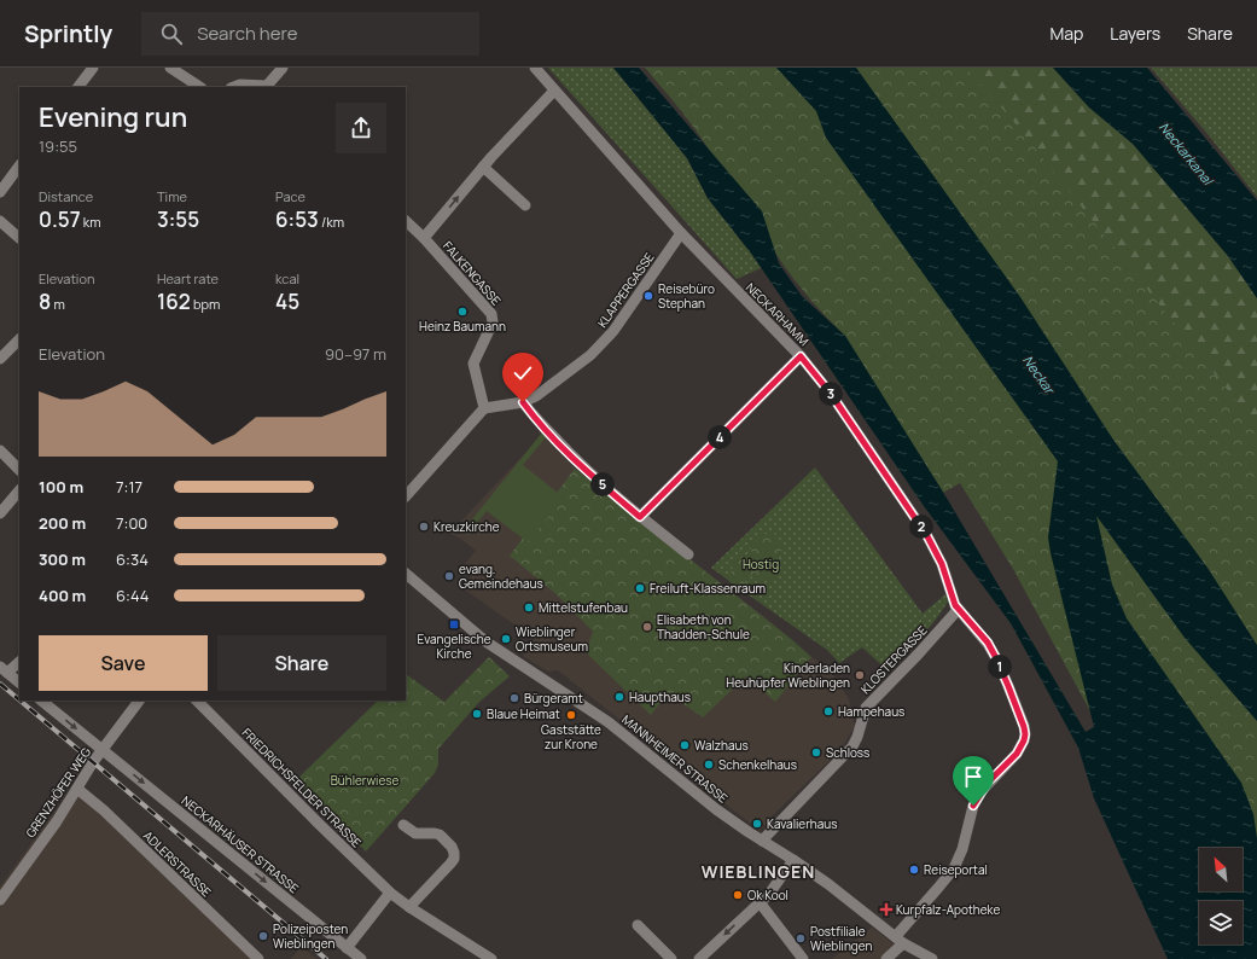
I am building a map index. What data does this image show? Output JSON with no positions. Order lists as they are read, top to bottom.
{
  "streets": {
    "street": [
      "FALKENGASSE",
      "KLAPPERGASSE",
      "NECKARHAMM",
      "KLOSTERGASSE",
      "MANNHEIMER STRASSE",
      "FRIEDRICHSFELDER STRASSE",
      "GRENZHÖFER WEG",
      "NECKARHÄUSER STRASSE",
      "ADLERSTRASSE"
    ]
  },
  "crossings": [
    ["FALKENGASSE", "KLAPPERGASSE"],
    ["KLAPPERGASSE", "NECKARHAMM"],
    ["NECKARHAMM", "KLOSTERGASSE"],
    ["KLOSTERGASSE", "MANNHEIMER STRASSE"],
    ["GRENZHÖFER WEG", "NECKARHÄUSER STRASSE"],
    ["GRENZHÖFER WEG", "ADLERSTRASSE"]
  ],
  "one_way": ["NECKARHÄUSER STRASSE"],
  "districts": ["WIEBLINGEN"],
  "water": ["Neckarkanal", "Neckar"],
  "parks": ["Hostig", "Bühlerwiese"],
  "places": {
    "other": [
      "Reisebüro Stephan",
      "Heinz Baumann",
      "Kreuzkirche",
      "evang. Gemeindehaus",
      "Freiluft-Klassenraum",
      "Mittelstufenbau",
      "Elisabeth von Thadden-Schule",
      "Wieblinger Ortsmuseum",
      "Kinderladen Heuhüpfer Wieblingen",
      "Haupthaus",
      "Bürgeramt",
      "Hampehaus",
      "Blaue Heimat",
      "Gaststätte zur Krone",
      "Walzhaus",
      "Schloss",
      "Schenkelhaus",
      "Kavalierhaus",
      "Reiseportal",
      "Ok Kool",
      "Polizeiposten Wieblingen",
      "Postfiliale Wieblingen"
    ],
    "transit": ["Evangelische Kirche"],
    "health": ["Kurpfalz-Apotheke"]
  },
  "north": "top left",
  "page": {
    "header": "Sprintly",
    "search": "Search here",
    "nav": ["Map", "Layers", "Share"],
    "heading": ["Evening run", "19:55"],
    "stats": [
      ["Distance", "0.57 km"],
      ["Time", "3:55"],
      ["Pace", "6:53 /km"],
      ["Elevation", "8 m"],
      ["Heart rate", "162 bpm"],
      ["kcal", "45"]
    ],
    "chart": ["Elevation", "90–97 m"],
    "pins": [
      "3",
      "4",
      "5",
      "2",
      "1"
    ],
    "list": [
      {
        "name": "100 m",
        "note": "7:17"
      },
      {
        "name": "200 m",
        "note": "7:00"
      },
      {
        "name": "300 m",
        "note": "6:34"
      },
      {
        "name": "400 m",
        "note": "6:44"
      }
    ],
    "buttons": ["Save", "Share"]
  }
}
